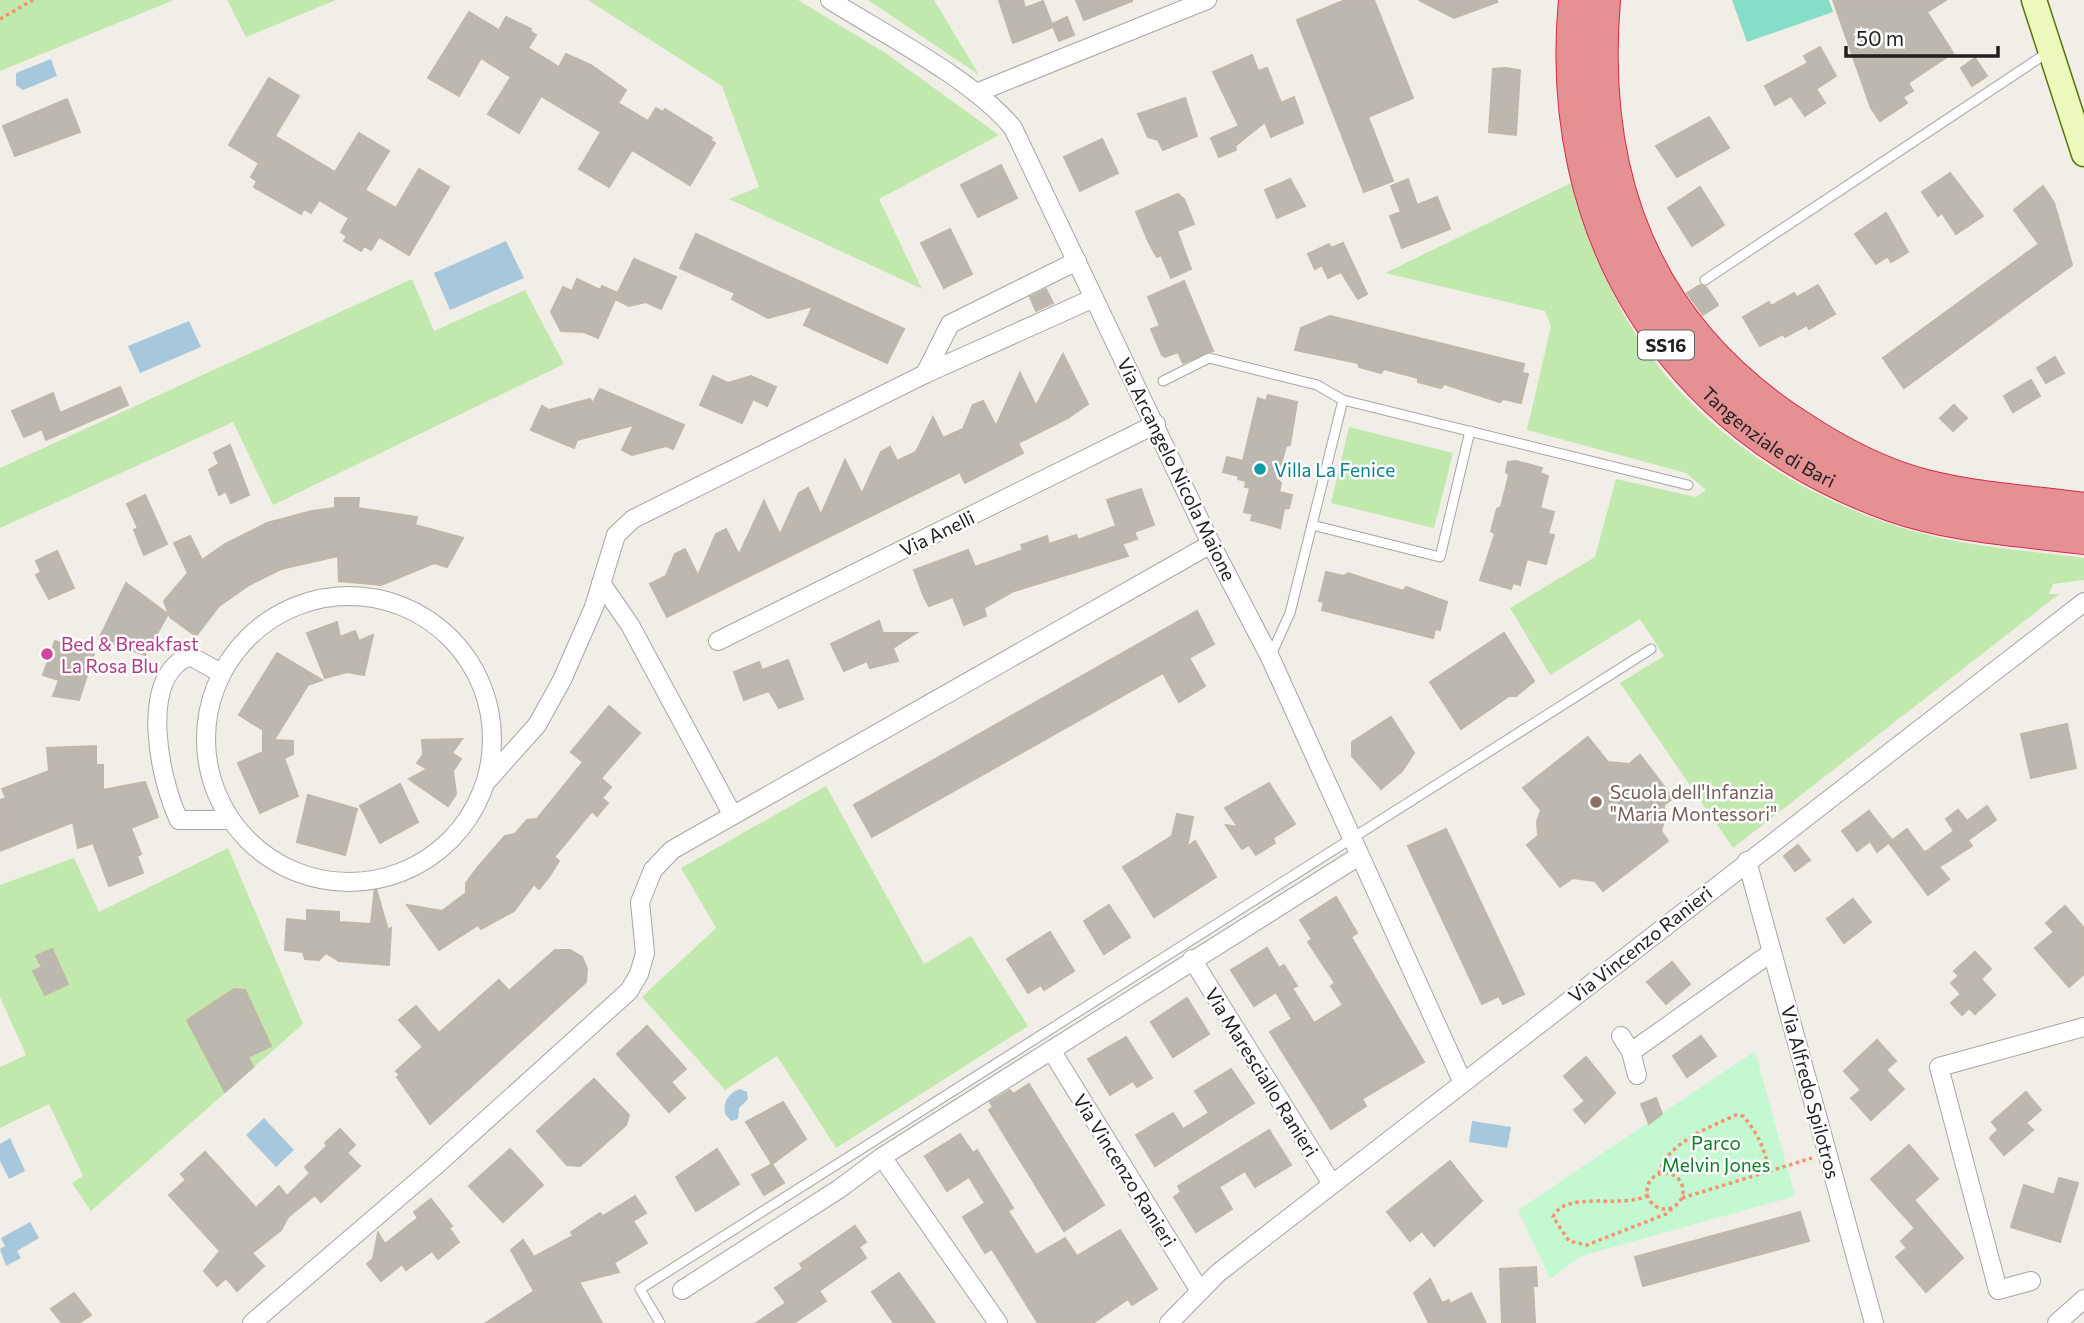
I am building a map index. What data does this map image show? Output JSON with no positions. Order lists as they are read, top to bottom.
{
  "streets": {
    "highway": ["SS16", "Tangenziale di Bari"],
    "street": [
      "Via Arcangelo Nicola Maione",
      "Via Anelli",
      "Via Vincenzo Ranieri",
      "Via Maresciallo Ranieri",
      "Via Alfredo Spilotros"
    ]
  },
  "crossings": [
    ["Via Arcangelo Nicola Maione", "Via Anelli"],
    ["Via Arcangelo Nicola Maione", "Via Vincenzo Ranieri"],
    ["Via Vincenzo Ranieri", "Via Maresciallo Ranieri"],
    ["Via Vincenzo Ranieri", "Via Alfredo Spilotros"]
  ],
  "parks": ["Parco Melvin Jones"],
  "places": ["Villa La Fenice", "Bed & Breakfast La Rosa Blu", "Scuola dell'Infanzia \"Maria Montessori\""],
  "scale_bar": "50 m"
}
